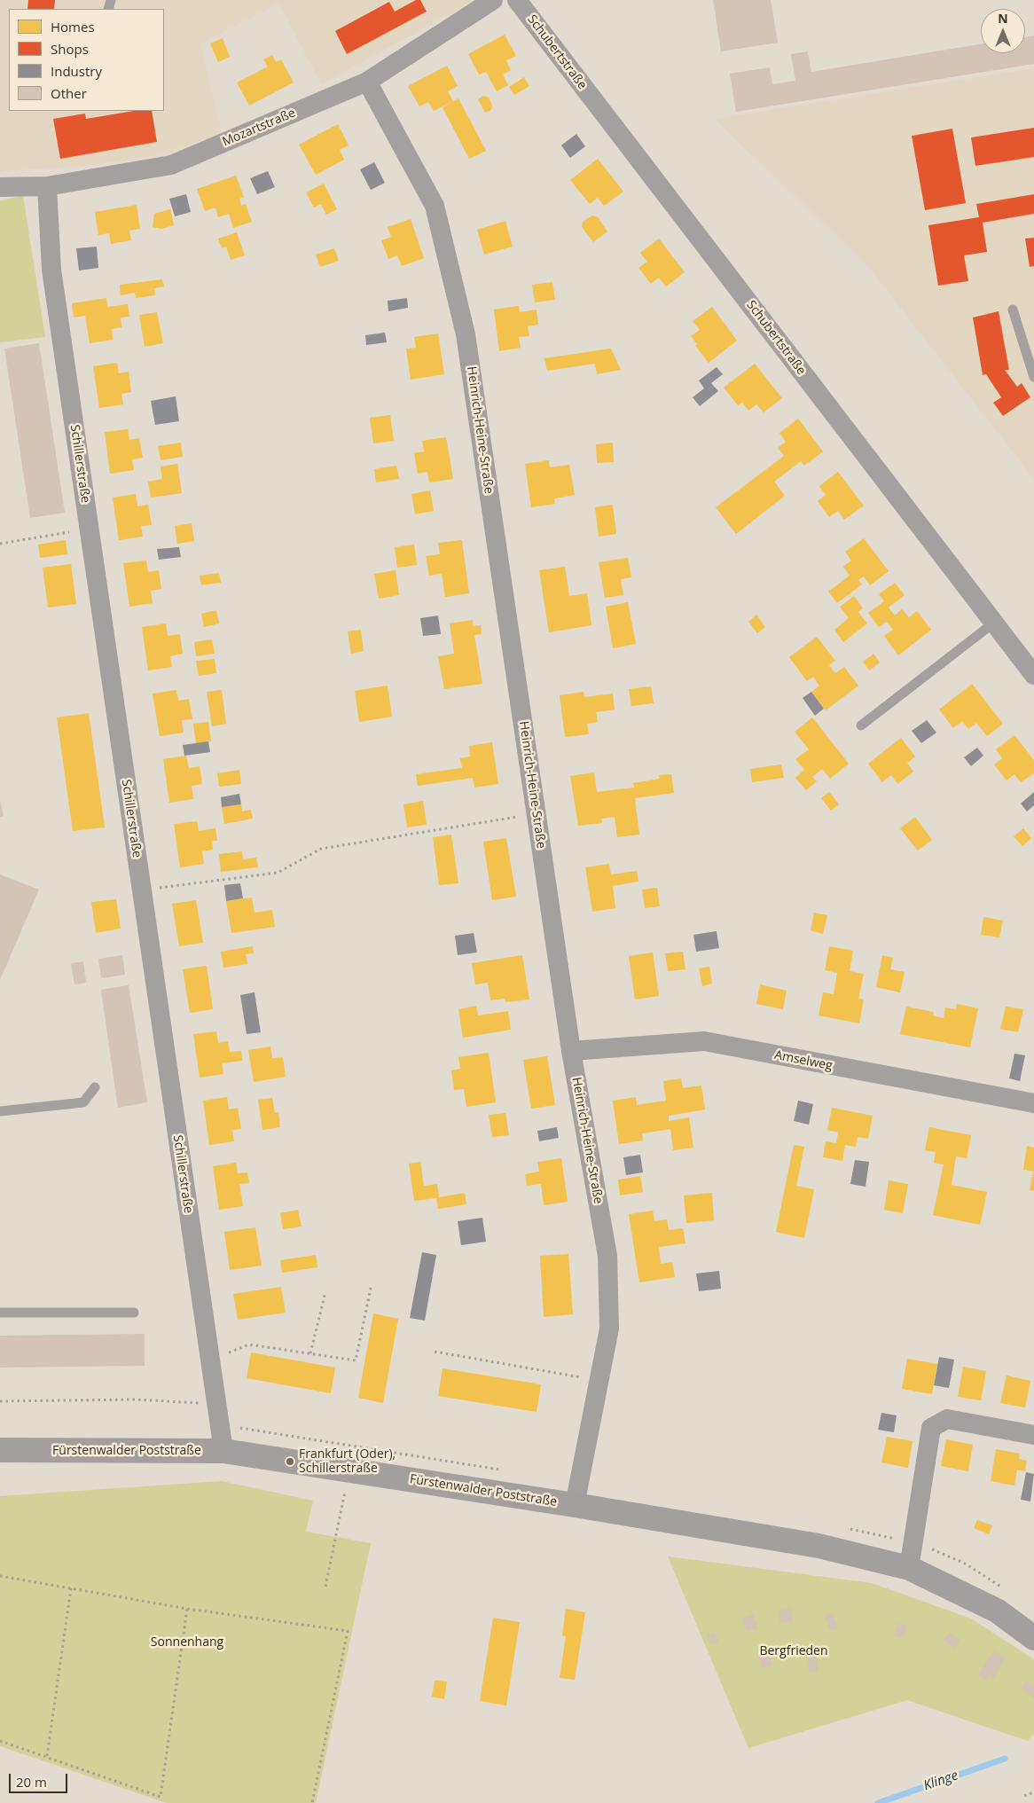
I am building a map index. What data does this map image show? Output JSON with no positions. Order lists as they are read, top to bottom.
{
  "streets": {
    "street": [
      "Schubertstraße",
      "Mozartstraße",
      "Heinrich-Heine-Straße",
      "Schillerstraße",
      "Amselweg",
      "Fürstenwalder Poststraße"
    ]
  },
  "crossings": [
    ["Mozartstraße", "Heinrich-Heine-Straße"],
    ["Mozartstraße", "Schillerstraße"],
    ["Heinrich-Heine-Straße", "Amselweg"],
    ["Heinrich-Heine-Straße", "Fürstenwalder Poststraße"],
    ["Schillerstraße", "Fürstenwalder Poststraße"]
  ],
  "water": ["Klinge"],
  "parks": ["Sonnenhang", "Bergfrieden"],
  "places": ["Frankfurt (Oder), Schillerstraße"],
  "legend": [
    "Homes",
    "Shops",
    "Industry",
    "Other"
  ],
  "scale_bar": "20 m",
  "north": "top"
}
